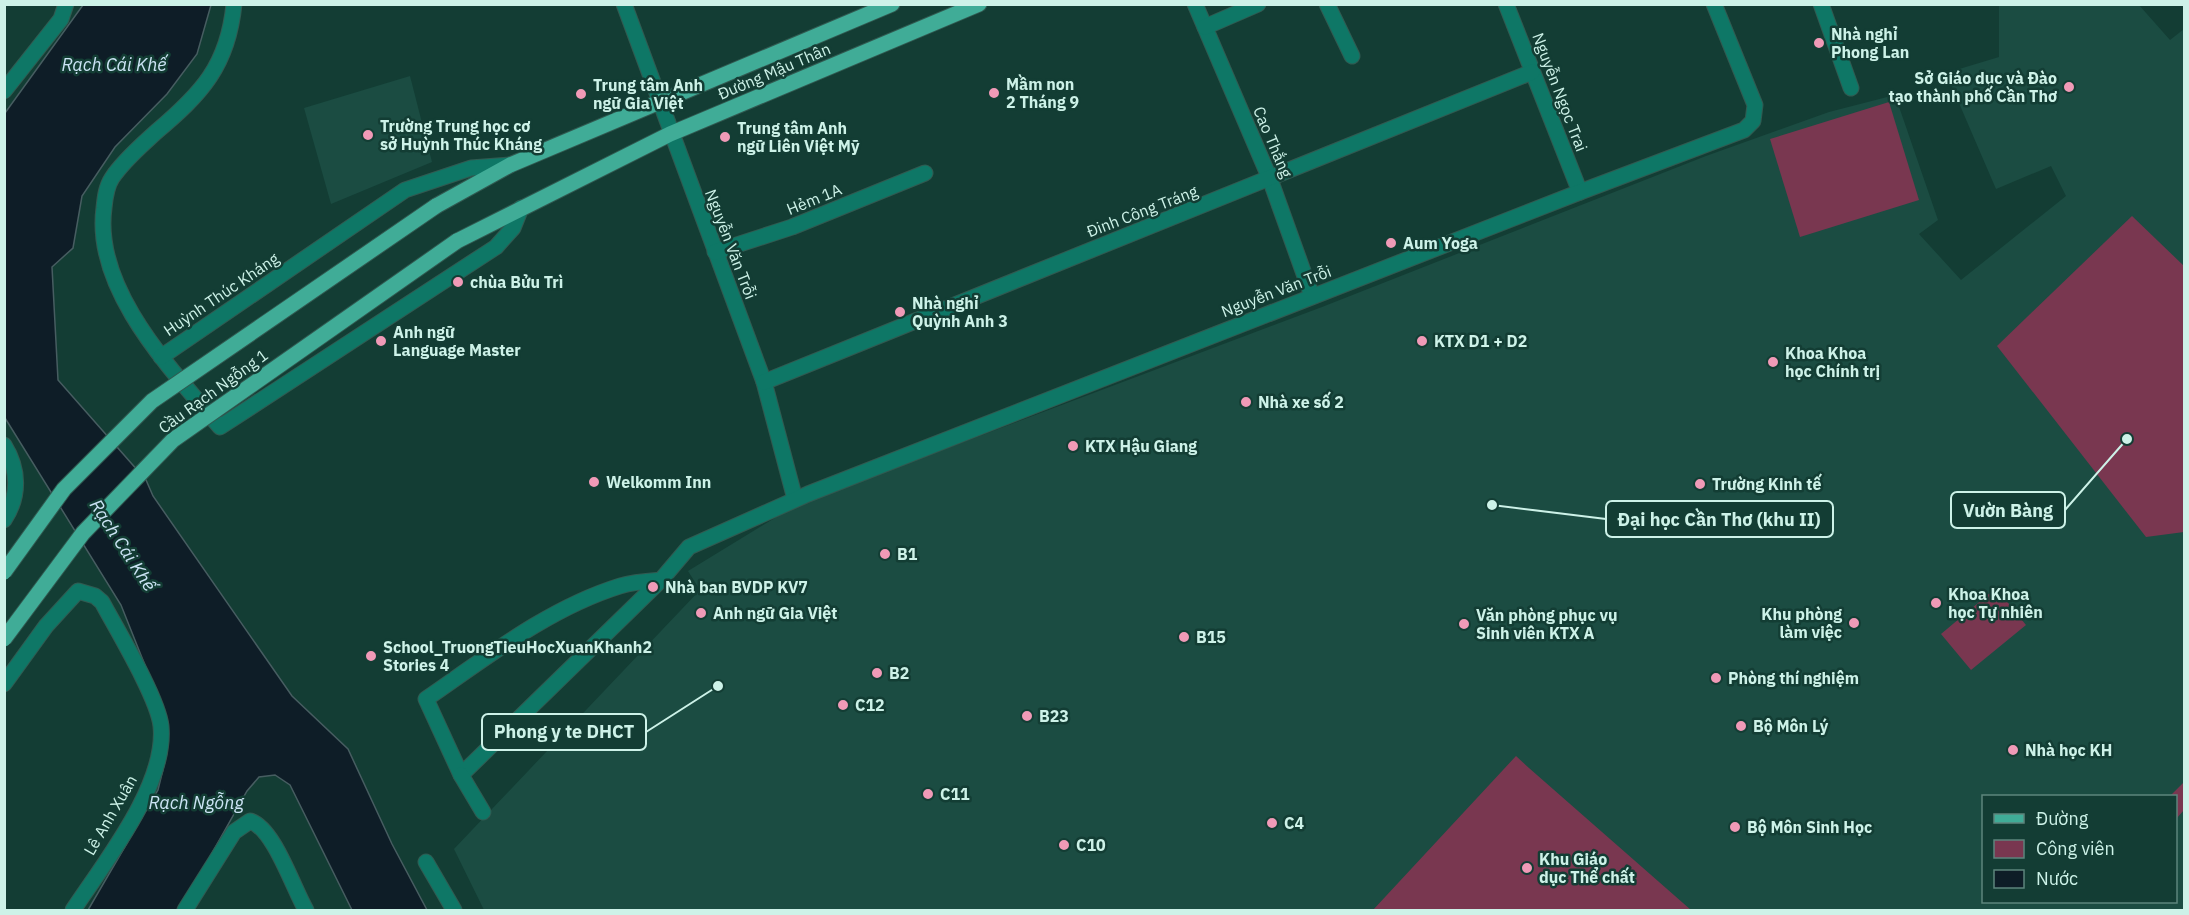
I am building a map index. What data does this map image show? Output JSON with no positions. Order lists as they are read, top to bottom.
{
  "streets": {
    "main road": ["Đường Mậu Thân", "Cầu Rạch Ngỗng 1"],
    "street": [
      "Nguyễn Ngọc Trai",
      "Cao Thắng",
      "Hẻm 1A",
      "Đinh Công Tráng",
      "Nguyễn Văn Trỗi",
      "Huỳnh Thúc Kháng",
      "Lê Anh Xuân"
    ]
  },
  "crossings": [
    ["Đường Mậu Thân", "Nguyễn Văn Trỗi"],
    ["Đường Mậu Thân", "Huỳnh Thúc Kháng"],
    ["Đường Mậu Thân", "Cầu Rạch Ngỗng 1"],
    ["Nguyễn Ngọc Trai", "Đinh Công Tráng"],
    ["Nguyễn Ngọc Trai", "Nguyễn Văn Trỗi"],
    ["Cao Thắng", "Đinh Công Tráng"],
    ["Cao Thắng", "Nguyễn Văn Trỗi"],
    ["Hẻm 1A", "Nguyễn Văn Trỗi"],
    ["Đinh Công Tráng", "Nguyễn Văn Trỗi"]
  ],
  "water": ["Rạch Cái Khế", "Rạch Ngỗng"],
  "places": [
    "Nhà nghỉ Phong Lan",
    "Sở Giáo dục và Đào tạo thành phố Cần Thơ",
    "Mầm non 2 Tháng 9",
    "Trung tâm Anh ngữ Gia Việt",
    "Trường Trung học cơ sở Huỳnh Thúc Kháng",
    "Trung tâm Anh ngữ Liên Việt Mỹ",
    "Aum Yoga",
    "chùa Bửu Trì",
    "Nhà nghỉ Quỳnh Anh 3",
    "Anh ngữ Language Master",
    "KTX D1 + D2",
    "Khoa Khoa học Chính trị",
    "Nhà xe số 2",
    "Vườn Bàng",
    "KTX Hậu Giang",
    "Welkomm Inn",
    "Trường Kinh tế",
    "Đại học Cần Thơ (khu II)",
    "B1",
    "Nhà ban BVDP KV7",
    "Khoa Khoa học Tự nhiên",
    "Anh ngữ Gia Việt",
    "Khu phòng làm việc",
    "Văn phòng phục vụ Sinh viên KTX A",
    "B15",
    "School_TruongTieuHocXuanKhanh2 Stories 4",
    "B2",
    "Phòng thí nghiệm",
    "Phong y te DHCT",
    "C12",
    "B23",
    "Bộ Môn Lý",
    "Nhà học KH",
    "C11",
    "C4",
    "Bộ Môn Sinh Học",
    "C10",
    "Khu Giáo dục Thể chất"
  ],
  "legend": ["Đường", "Công viên", "Nước"]
}
